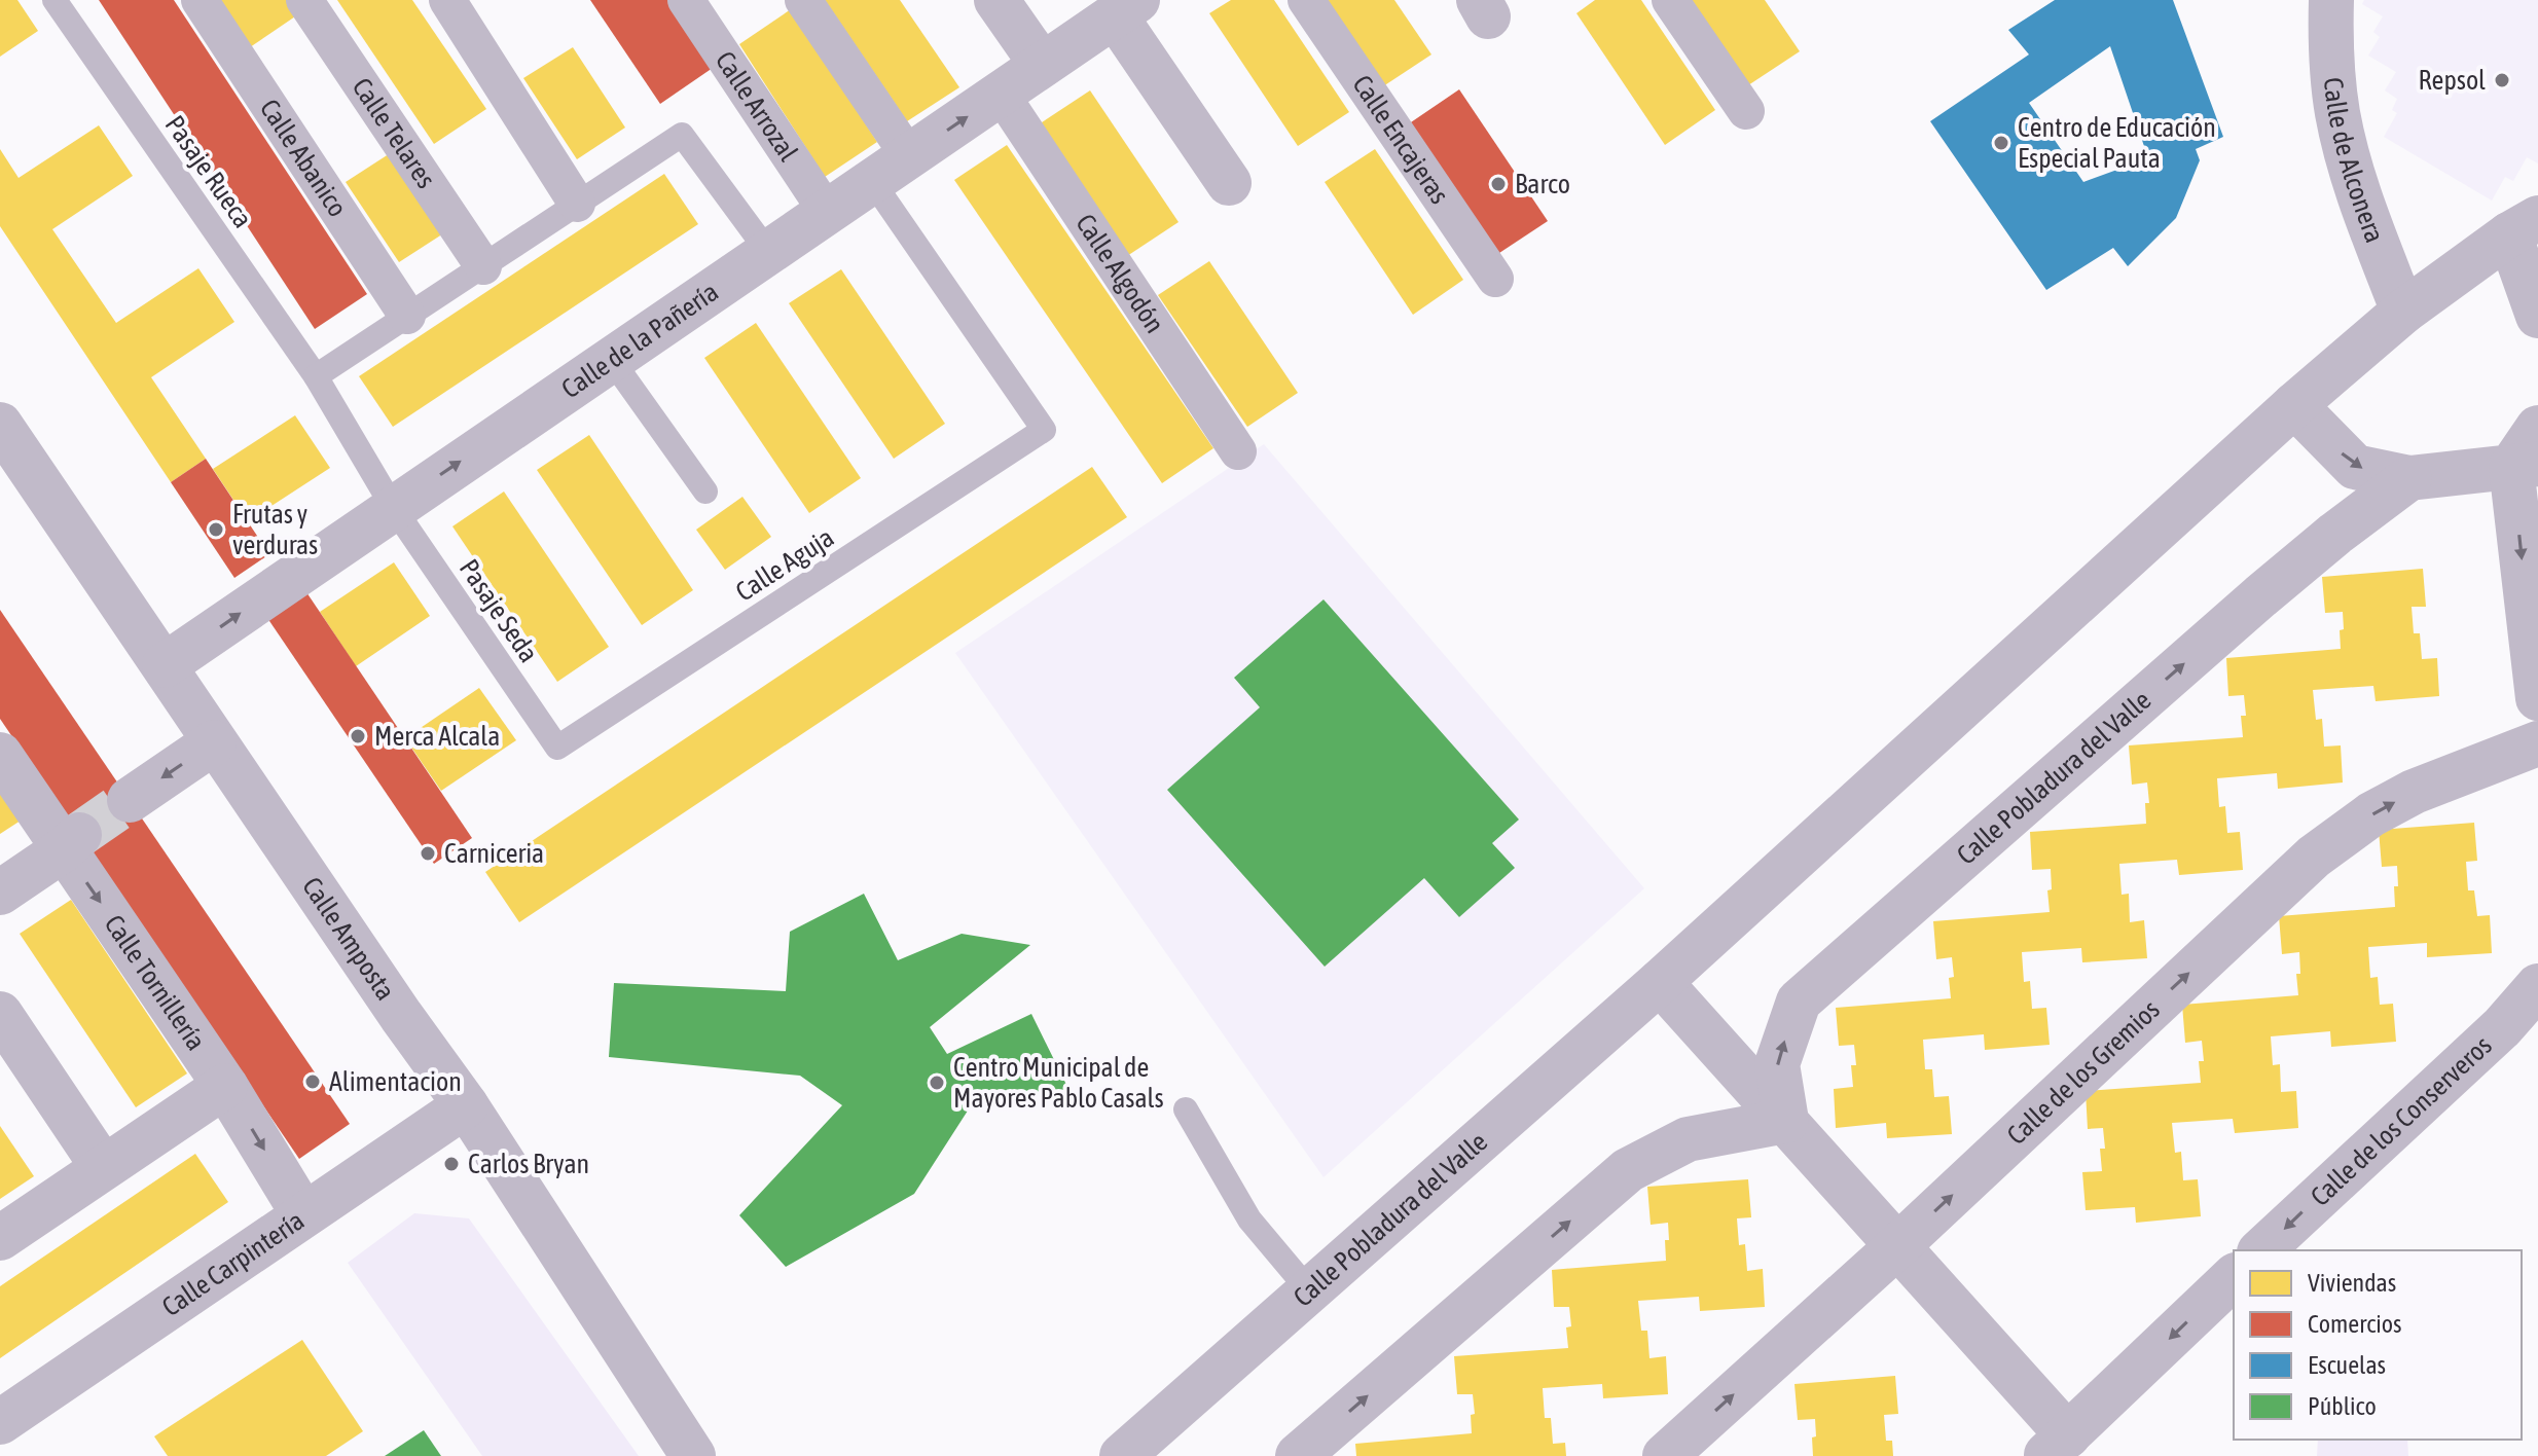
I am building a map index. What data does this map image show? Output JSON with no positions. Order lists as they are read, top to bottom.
{
  "streets": {
    "street": [
      "Calle Arrozal",
      "Calle Telares",
      "Calle Encajeras",
      "Calle Abanico",
      "Calle de Alconera",
      "Calle Algodón",
      "Calle de la Pañería",
      "Calle Pobladura del Valle",
      "Calle Amposta",
      "Calle Tornillería",
      "Calle de los Gremios",
      "Calle de los Conserveros",
      "Calle Carpintería"
    ],
    "lane": ["Pasaje Rueca", "Calle Aguja", "Pasaje Seda"]
  },
  "crossings": [
    ["Calle Arrozal", "Calle de la Pañería"],
    ["Calle de Alconera", "Calle Pobladura del Valle"],
    ["Pasaje Rueca", "Calle de la Pañería"],
    ["Pasaje Rueca", "Pasaje Seda"],
    ["Calle Algodón", "Calle de la Pañería"],
    ["Calle de la Pañería", "Calle Aguja"],
    ["Calle de la Pañería", "Pasaje Seda"],
    ["Calle de la Pañería", "Calle Amposta"],
    ["Calle Aguja", "Pasaje Seda"],
    ["Calle Amposta", "Calle Carpintería"],
    ["Calle Tornillería", "Calle Carpintería"]
  ],
  "one_way": ["Calle de la Pañería", "Calle de los Conserveros"],
  "places": [
    "Repsol",
    "Centro de Educación Especial Pauta",
    "Barco",
    "Frutas y verduras",
    "Merca Alcala",
    "Carniceria",
    "Alimentacion",
    "Centro Municipal de Mayores Pablo Casals",
    "Carlos Bryan"
  ],
  "legend": [
    "Viviendas",
    "Comercios",
    "Escuelas",
    "Público"
  ]
}
